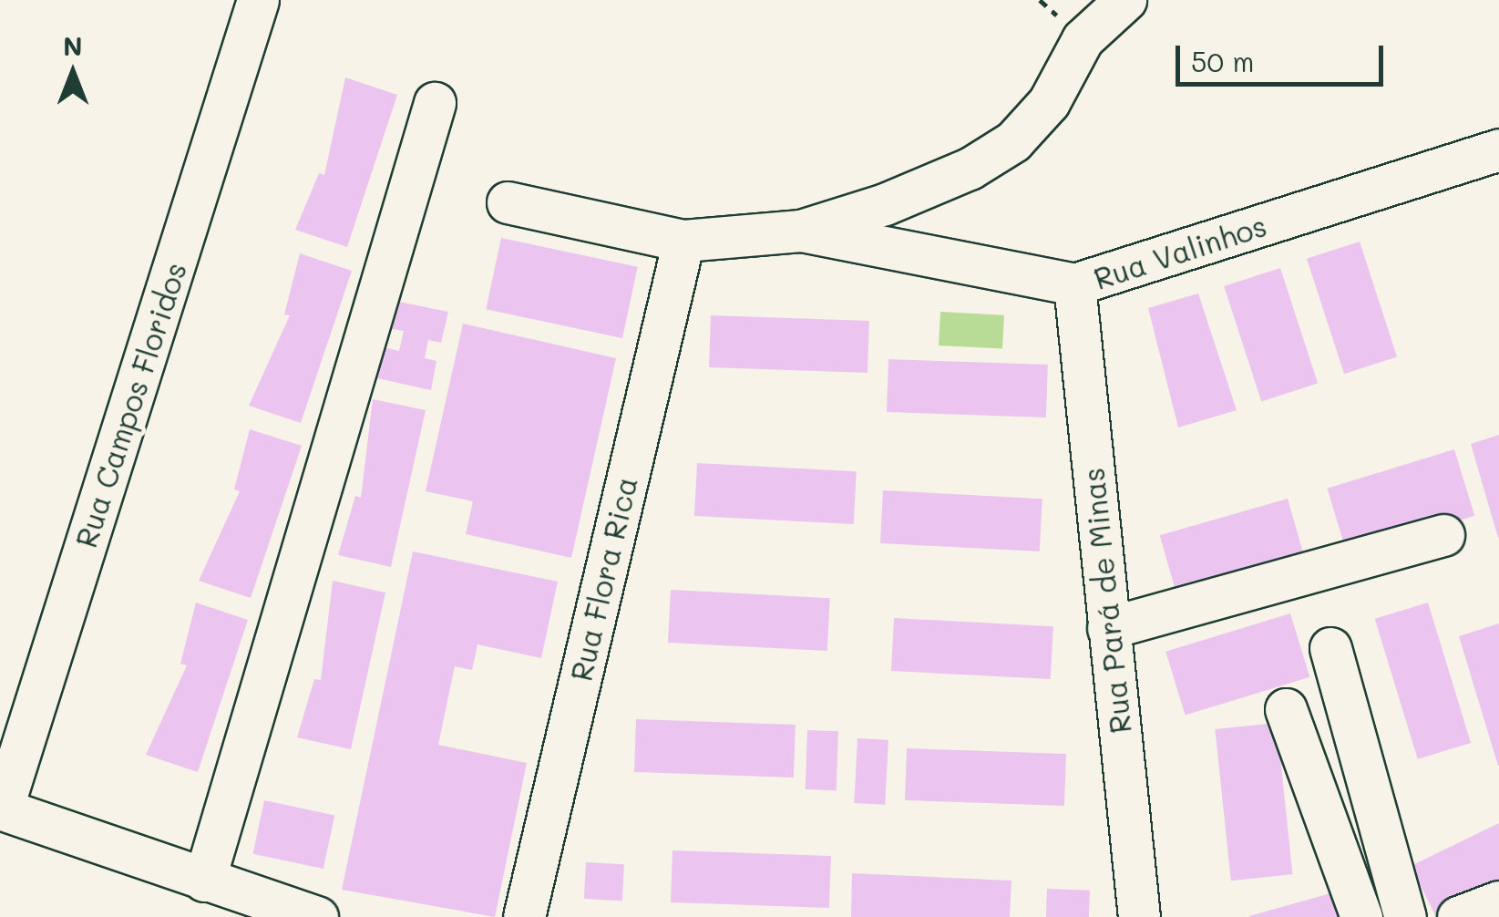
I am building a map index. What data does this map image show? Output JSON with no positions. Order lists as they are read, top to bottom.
{
  "streets": {
    "street": [
      "Rua Valinhos",
      "Rua Campos Floridos",
      "Rua Flora Rica",
      "Rua Pará de Minas"
    ]
  },
  "crossings": [
    ["Rua Valinhos", "Rua Pará de Minas"]
  ],
  "scale_bar": "50 m",
  "north": "top"
}
